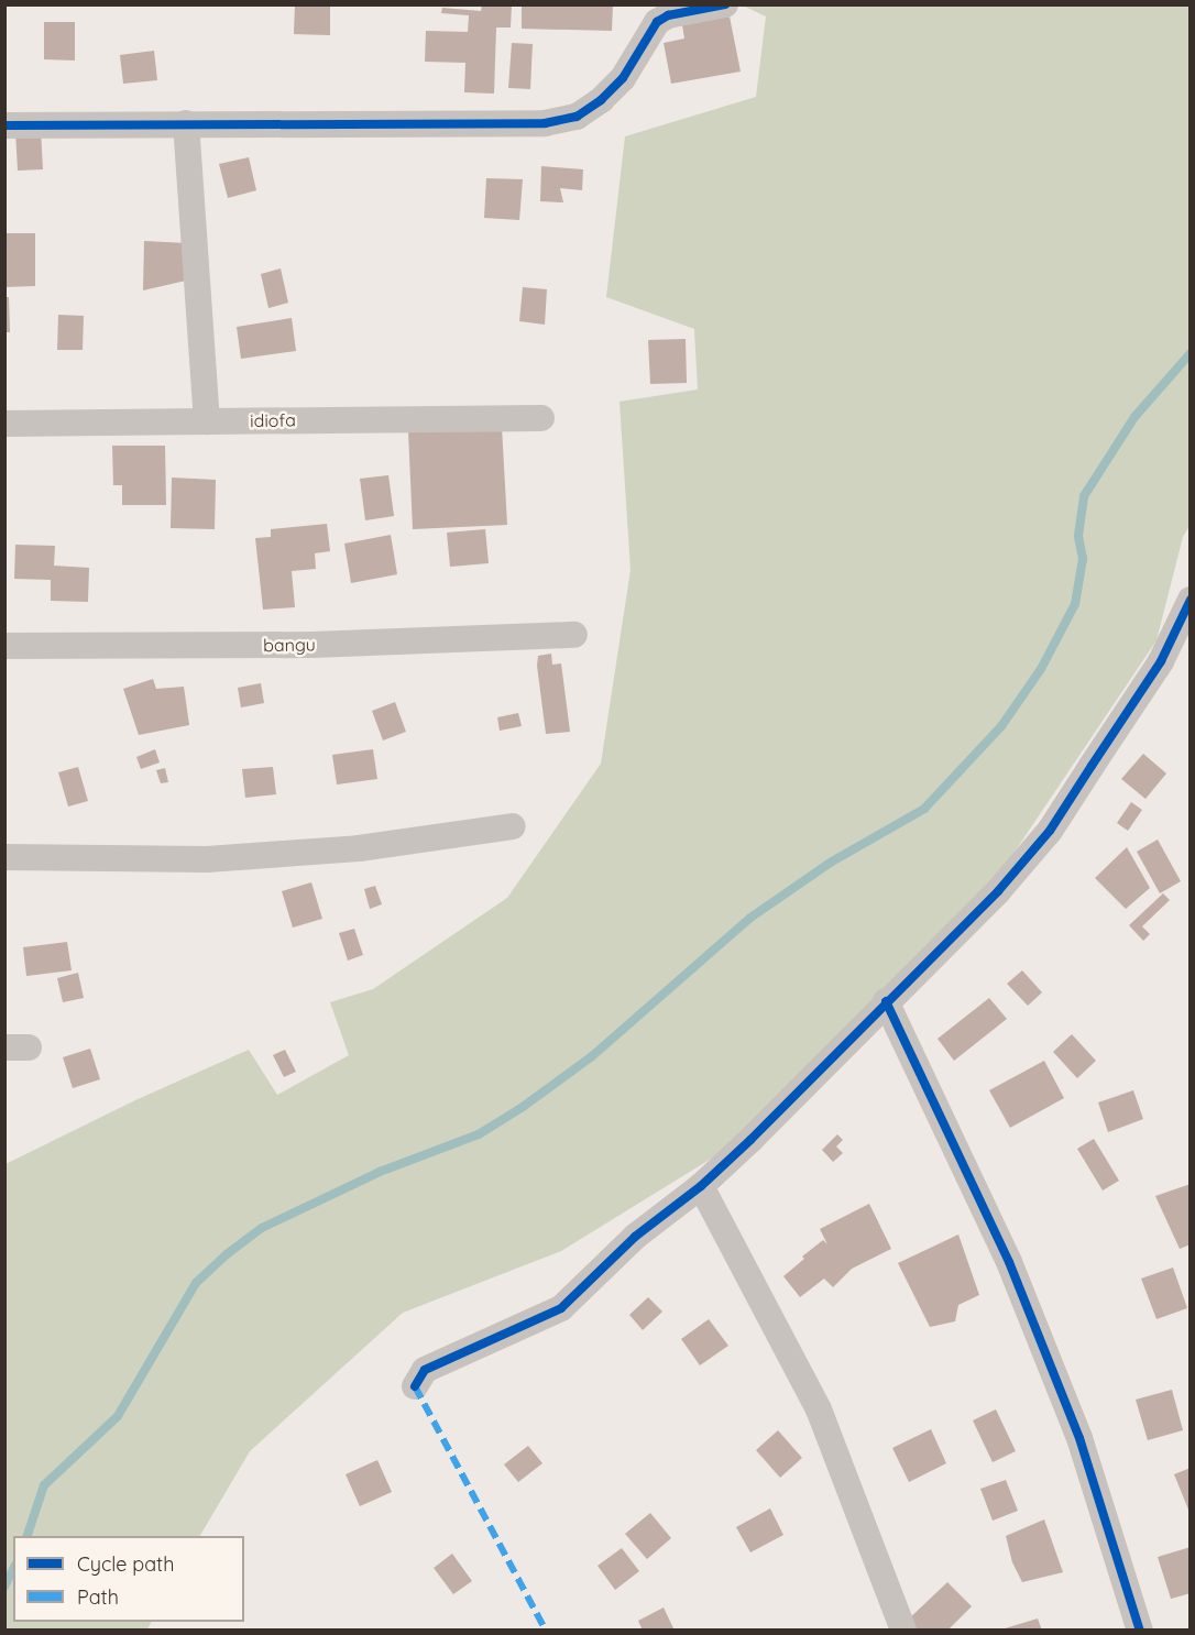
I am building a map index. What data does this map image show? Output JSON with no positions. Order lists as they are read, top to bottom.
{
  "streets": {
    "street": ["idiofa", "bangu"]
  },
  "legend": ["Cycle path", "Path"]
}
